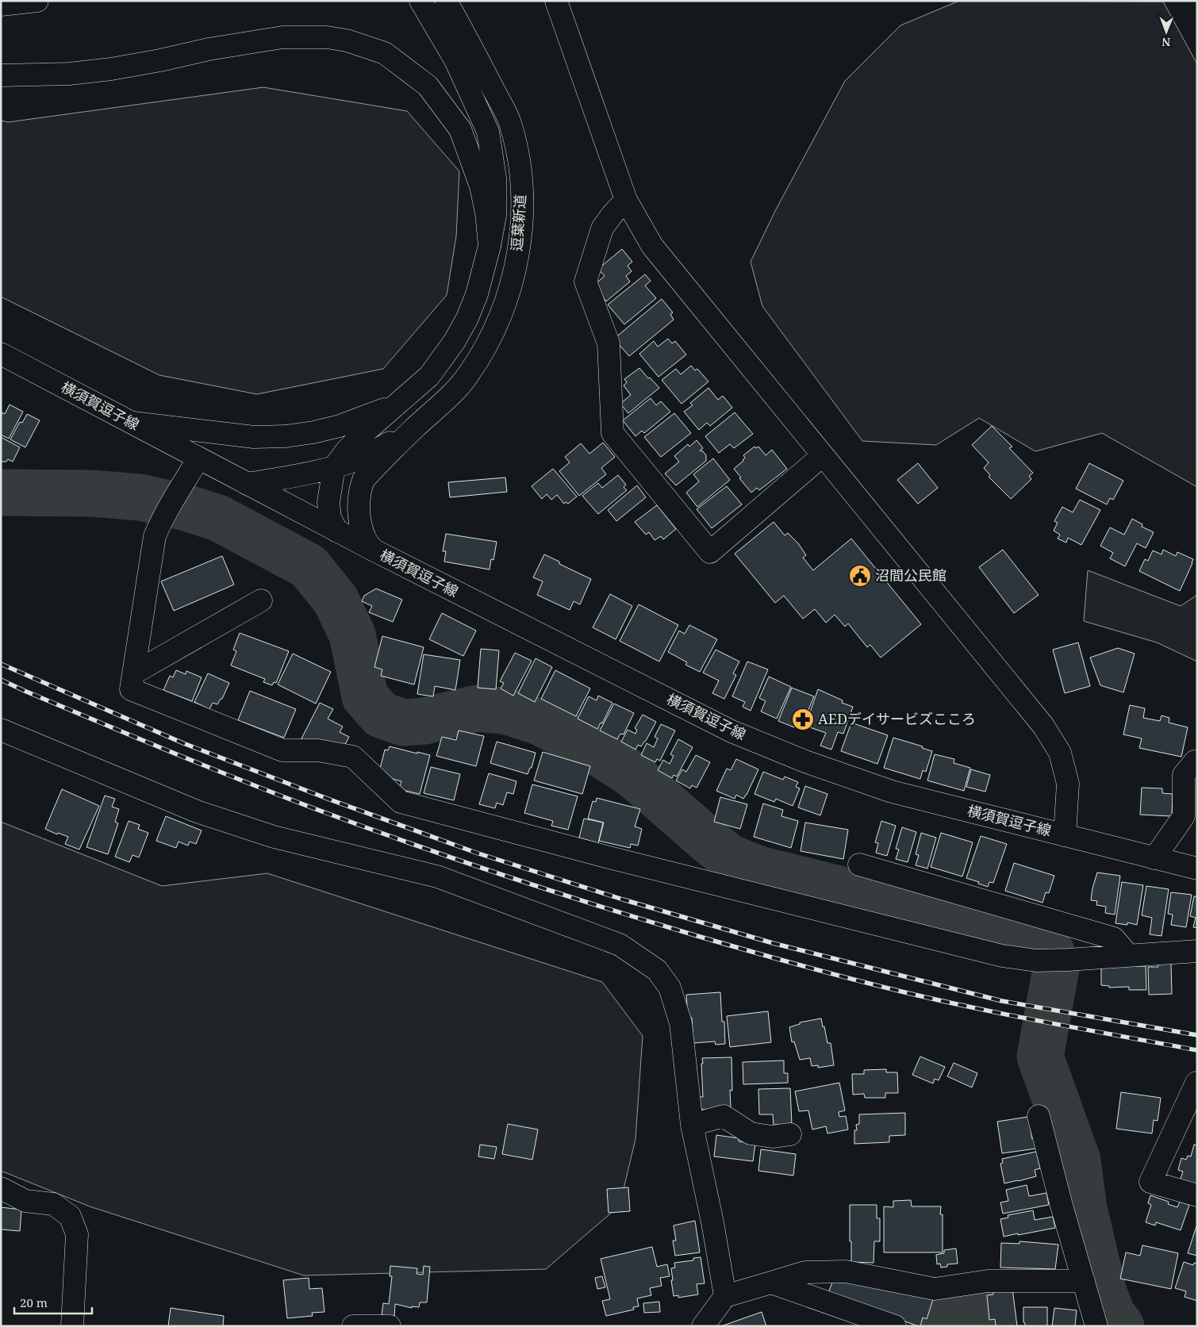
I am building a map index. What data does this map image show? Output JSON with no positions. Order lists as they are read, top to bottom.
{
  "streets": {
    "main road": ["逗葉新道", "横須賀逗子線"]
  },
  "places": {
    "public building": ["沼間公民館"],
    "pharmacy": ["AEDデイサービズこころ"]
  },
  "scale_bar": "20 m",
  "north": "bottom"
}
